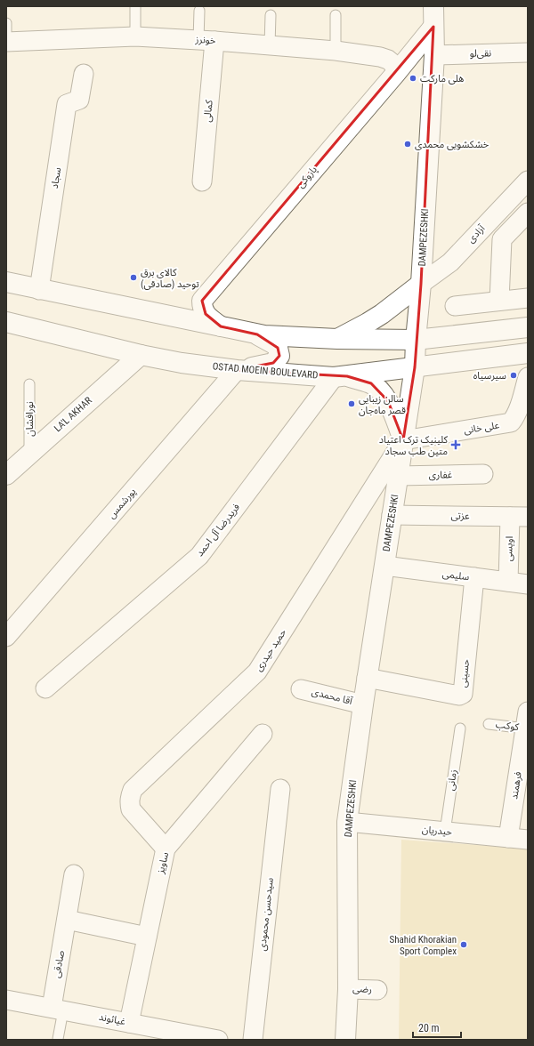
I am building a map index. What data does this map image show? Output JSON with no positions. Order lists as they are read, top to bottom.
{
  "streets": {
    "main road": [
      "پازوکی",
      "DAMPEZESHKI",
      "OSTAD MOEIN BOULEVARD",
      "LA'L AKHAR"
    ],
    "street": [
      "خونرز",
      "نقی‌لو",
      "کمالی",
      "سجاد",
      "آزادی",
      "علی خانی",
      "غفاری",
      "پورشمس",
      "عزتی",
      "فریدرضا آل احمد",
      "اویسی",
      "سلیمی",
      "حمید حیدری",
      "حسینی",
      "آقا محمدی",
      "فرهمند",
      "حیدریان",
      "ساویز",
      "سیدحسن محمودی",
      "صادقی",
      "رضی",
      "غیاثوند"
    ],
    "lane": ["نورافشان", "کوکب", "زمانی"]
  },
  "crossings": [
    ["خونرز", "کمالی"],
    ["خونرز", "پازوکی"],
    ["نقی‌لو", "DAMPEZESHKI"],
    ["پازوکی", "DAMPEZESHKI"],
    ["آزادی", "DAMPEZESHKI"],
    ["DAMPEZESHKI", "OSTAD MOEIN BOULEVARD"],
    ["DAMPEZESHKI", "علی خانی"],
    ["DAMPEZESHKI", "غفاری"],
    ["DAMPEZESHKI", "عزتی"],
    ["DAMPEZESHKI", "سلیمی"],
    ["DAMPEZESHKI", "حمید حیدری"],
    ["DAMPEZESHKI", "حسینی"],
    ["DAMPEZESHKI", "آقا محمدی"],
    ["DAMPEZESHKI", "حیدریان"],
    ["DAMPEZESHKI", "رضی"],
    ["OSTAD MOEIN BOULEVARD", "LA'L AKHAR"],
    ["OSTAD MOEIN BOULEVARD", "پورشمس"],
    ["OSTAD MOEIN BOULEVARD", "فریدرضا آل احمد"],
    ["LA'L AKHAR", "نورافشان"],
    ["علی خانی", "حمید حیدری"],
    ["عزتی", "اویسی"],
    ["اویسی", "سلیمی"],
    ["سلیمی", "حسینی"],
    ["حمید حیدری", "ساویز"],
    ["کوکب", "فرهمند"],
    ["زمانی", "حیدریان"],
    ["فرهمند", "حیدریان"],
    ["ساویز", "غیاثوند"],
    ["صادقی", "غیاثوند"]
  ],
  "places": {
    "other": [
      "هلی مارکت",
      "خشکشویی محمدی",
      "کالای برق توحید (صادقی)",
      "سیرسیاه",
      "سالن زیبایی قصر ماه‌جان",
      "Shahid Khorakian Sport Complex"
    ],
    "health": ["کلینیک ترک اعتیاد متین طب سجاد"]
  },
  "scale_bar": "20 m"
}
